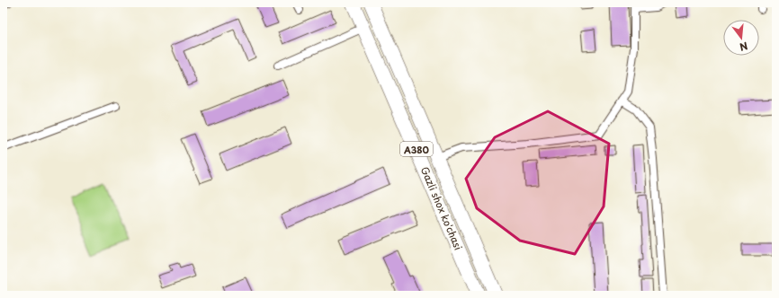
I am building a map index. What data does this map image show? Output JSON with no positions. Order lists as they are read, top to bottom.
{
  "streets": {
    "highway": ["A380", "Gazli shox ko'chasi"]
  },
  "north": "bottom"
}
